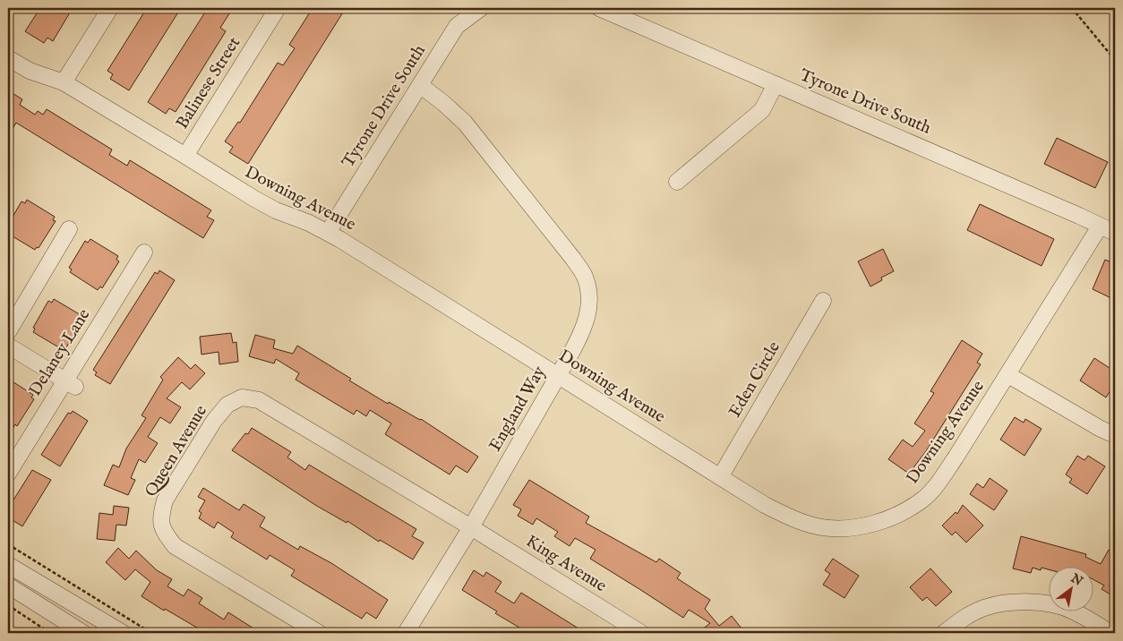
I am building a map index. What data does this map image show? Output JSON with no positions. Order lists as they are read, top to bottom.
{
  "streets": {
    "street": [
      "Balinese Street",
      "Tyrone Drive South",
      "Downing Avenue",
      "Delaney Lane",
      "Eden Circle",
      "England Way",
      "Queen Avenue",
      "King Avenue"
    ]
  },
  "crossings": [
    ["Balinese Street", "Downing Avenue"],
    ["Tyrone Drive South", "Downing Avenue"],
    ["Tyrone Drive South", "England Way"],
    ["Downing Avenue", "Eden Circle"],
    ["Downing Avenue", "England Way"],
    ["England Way", "Queen Avenue"],
    ["England Way", "King Avenue"],
    ["Queen Avenue", "King Avenue"]
  ],
  "north": "top right"
}
